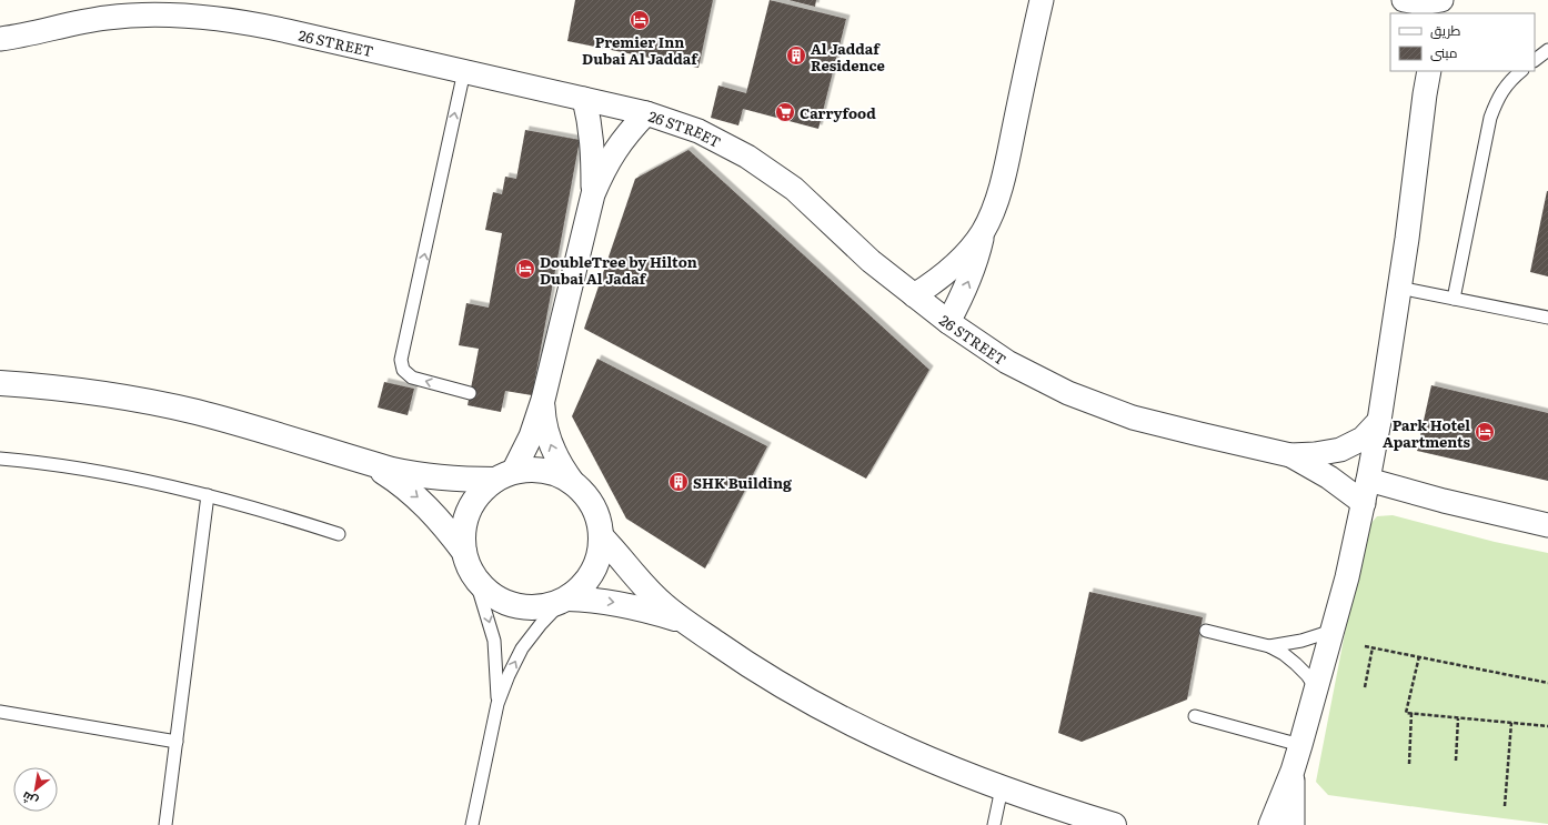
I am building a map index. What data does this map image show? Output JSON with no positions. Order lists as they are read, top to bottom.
{
  "streets": {
    "street": ["26 STREET"]
  },
  "places": {
    "hotel": ["Premier Inn Dubai Al Jaddaf", "DoubleTree by Hilton Dubai Al Jadaf", "Park Hotel Apartments"],
    "building": ["Al Jaddaf Residence", "SHK Building"],
    "supermarket": ["Carryfood"]
  },
  "legend": ["طريق", "مبنى"],
  "north": "bottom left"
}
